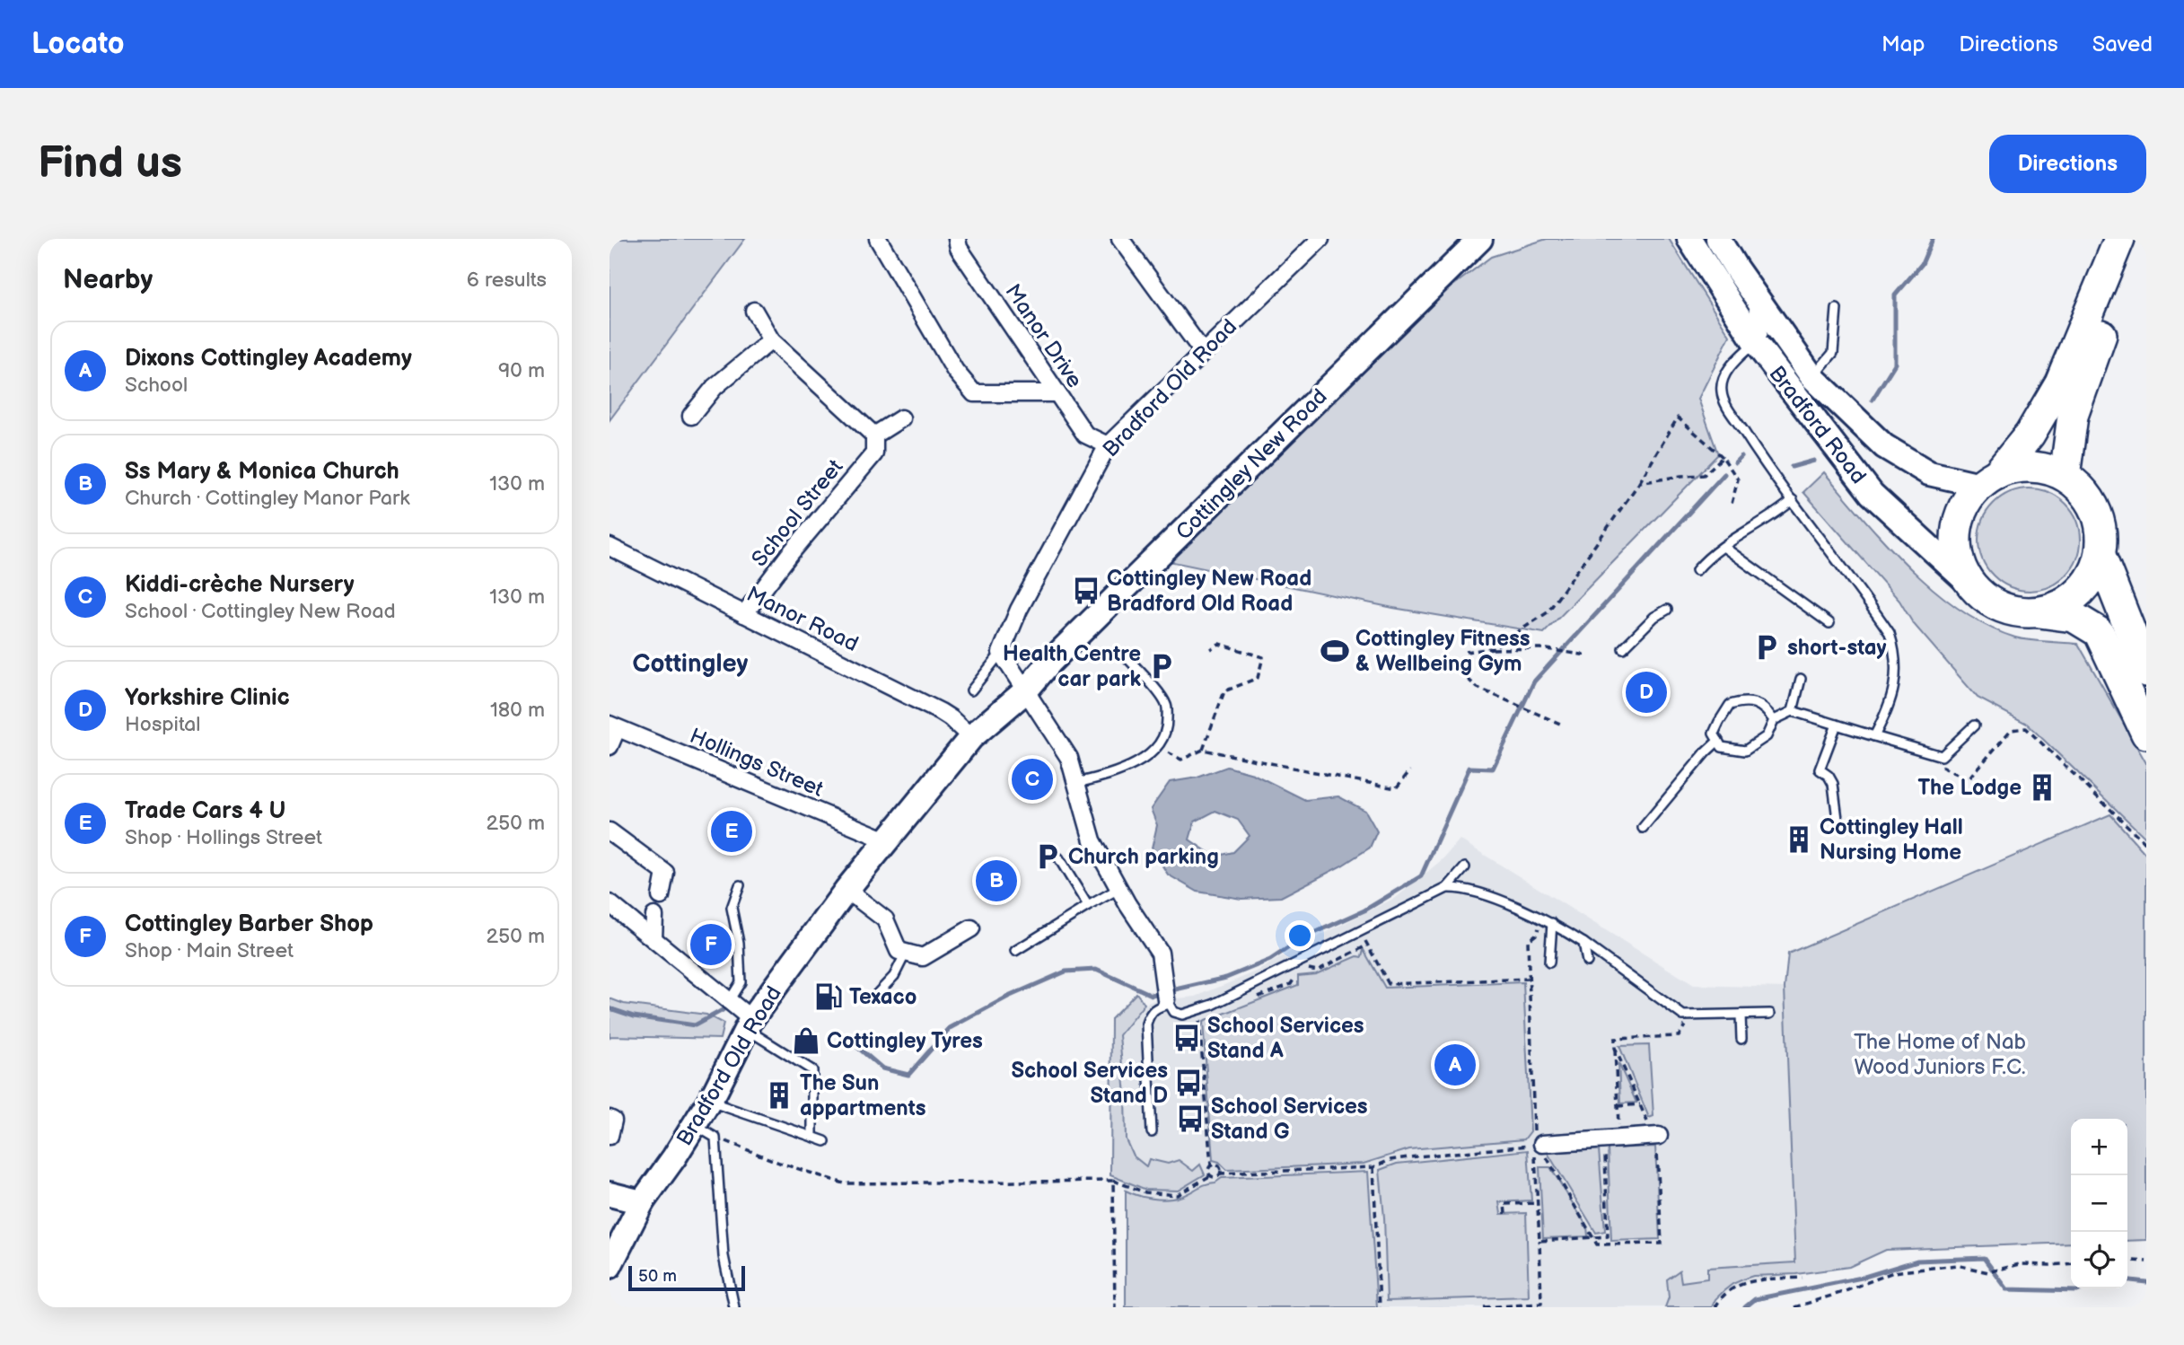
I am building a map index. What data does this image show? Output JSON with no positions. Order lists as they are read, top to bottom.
{
  "streets": {
    "main road": ["Bradford Old Road", "Bradford Road", "Cottingley New Road"],
    "street": [
      "Manor Drive",
      "School Street",
      "Manor Road",
      "Hollings Street"
    ]
  },
  "crossings": [
    ["Manor Drive", "Bradford Old Road"],
    ["Bradford Old Road", "Cottingley New Road"],
    ["Bradford Old Road", "Hollings Street"],
    ["Cottingley New Road", "Manor Road"],
    ["Cottingley New Road", "Hollings Street"],
    ["School Street", "Manor Road"]
  ],
  "districts": ["Cottingley"],
  "parks": ["The Home of Nab Wood Juniors F.C."],
  "places": {
    "bus stop": [
      "Cottingley New Road Bradford Old Road",
      "School Services Stand A",
      "School Services Stand D",
      "School Services Stand G"
    ],
    "parking": ["short-stay", "Health Centre car park", "Church parking"],
    "sports": ["Cottingley Fitness & Wellbeing Gym"],
    "building": ["The Lodge", "Cottingley Hall Nursing Home", "The Sun appartments"],
    "fuel station": ["Texaco"],
    "shop": ["Cottingley Tyres"]
  },
  "scale_bar": "50 m",
  "page": {
    "header": "Locato",
    "nav": ["Map", "Directions", "Saved"],
    "buttons": "Directions",
    "title": "Find us",
    "heading": ["Nearby", "6 results"],
    "list": [
      {
        "mark": "A",
        "name": "Dixons Cottingley Academy",
        "note": "School",
        "value": "90 m"
      },
      {
        "mark": "B",
        "name": "Ss Mary & Monica Church",
        "note": "Church · Cottingley Manor Park",
        "value": "130 m"
      },
      {
        "mark": "C",
        "name": "Kiddi-crèche Nursery",
        "note": "School · Cottingley New Road",
        "value": "130 m"
      },
      {
        "mark": "D",
        "name": "Yorkshire Clinic",
        "note": "Hospital",
        "value": "180 m"
      },
      {
        "mark": "E",
        "name": "Trade Cars 4 U",
        "note": "Shop · Hollings Street",
        "value": "250 m"
      },
      {
        "mark": "F",
        "name": "Cottingley Barber Shop",
        "note": "Shop · Main Street",
        "value": "250 m"
      }
    ],
    "pins": [
      "D",
      "C",
      "E",
      "B",
      "F",
      "A"
    ],
    "map_buttons": ["+", "−"],
    "scale": "50 m"
  }
}
